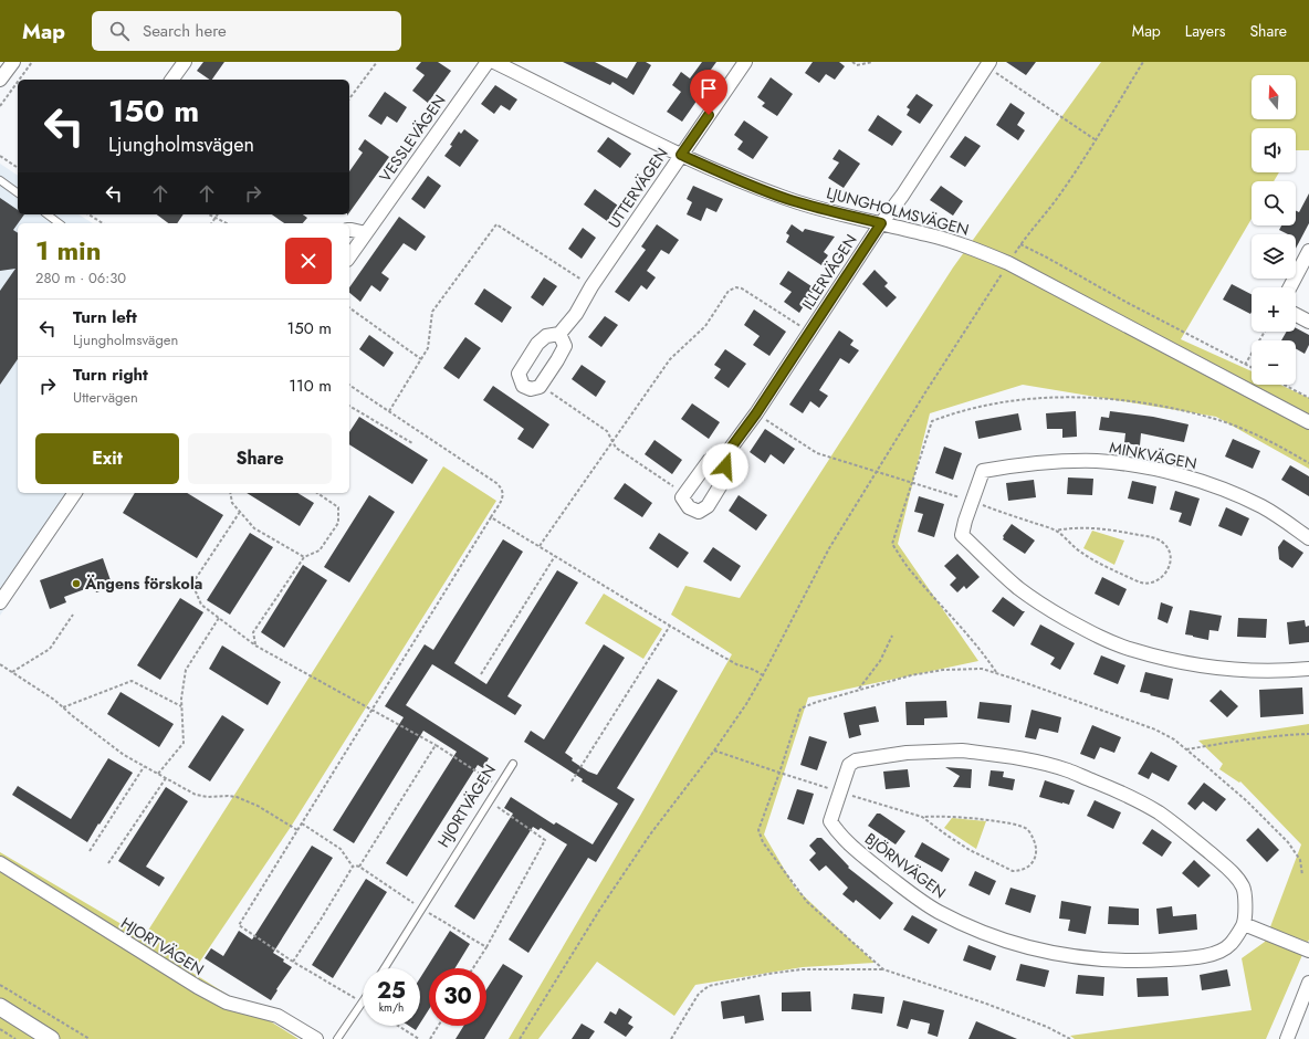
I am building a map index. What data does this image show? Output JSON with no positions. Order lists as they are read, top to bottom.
{
  "streets": {
    "street": [
      "VESSLEVÄGEN",
      "UTTERVÄGEN",
      "LJUNGHOLMSVÄGEN",
      "ILLERVÄGEN",
      "MINKVÄGEN",
      "HJORTVÄGEN",
      "BJÖRNVÄGEN"
    ]
  },
  "crossings": [
    ["UTTERVÄGEN", "LJUNGHOLMSVÄGEN"],
    ["LJUNGHOLMSVÄGEN", "ILLERVÄGEN"]
  ],
  "places": ["Ängens förskola"],
  "north": "top",
  "page": {
    "header": "Map",
    "search": "Search here",
    "nav": ["Map", "Layers", "Share"],
    "map_buttons": ["+", "−"],
    "turn": ["150 m", "Ljungholmsvägen"],
    "heading": ["1 min", "280 m · 06:30"],
    "list": [
      {
        "name": "Turn left",
        "note": "Ljungholmsvägen",
        "value": "150 m"
      },
      {
        "name": "Turn right",
        "note": "Uttervägen",
        "value": "110 m"
      }
    ],
    "buttons": ["Exit", "Share"],
    "speed": "25 km/h",
    "limit": "30"
  }
}
